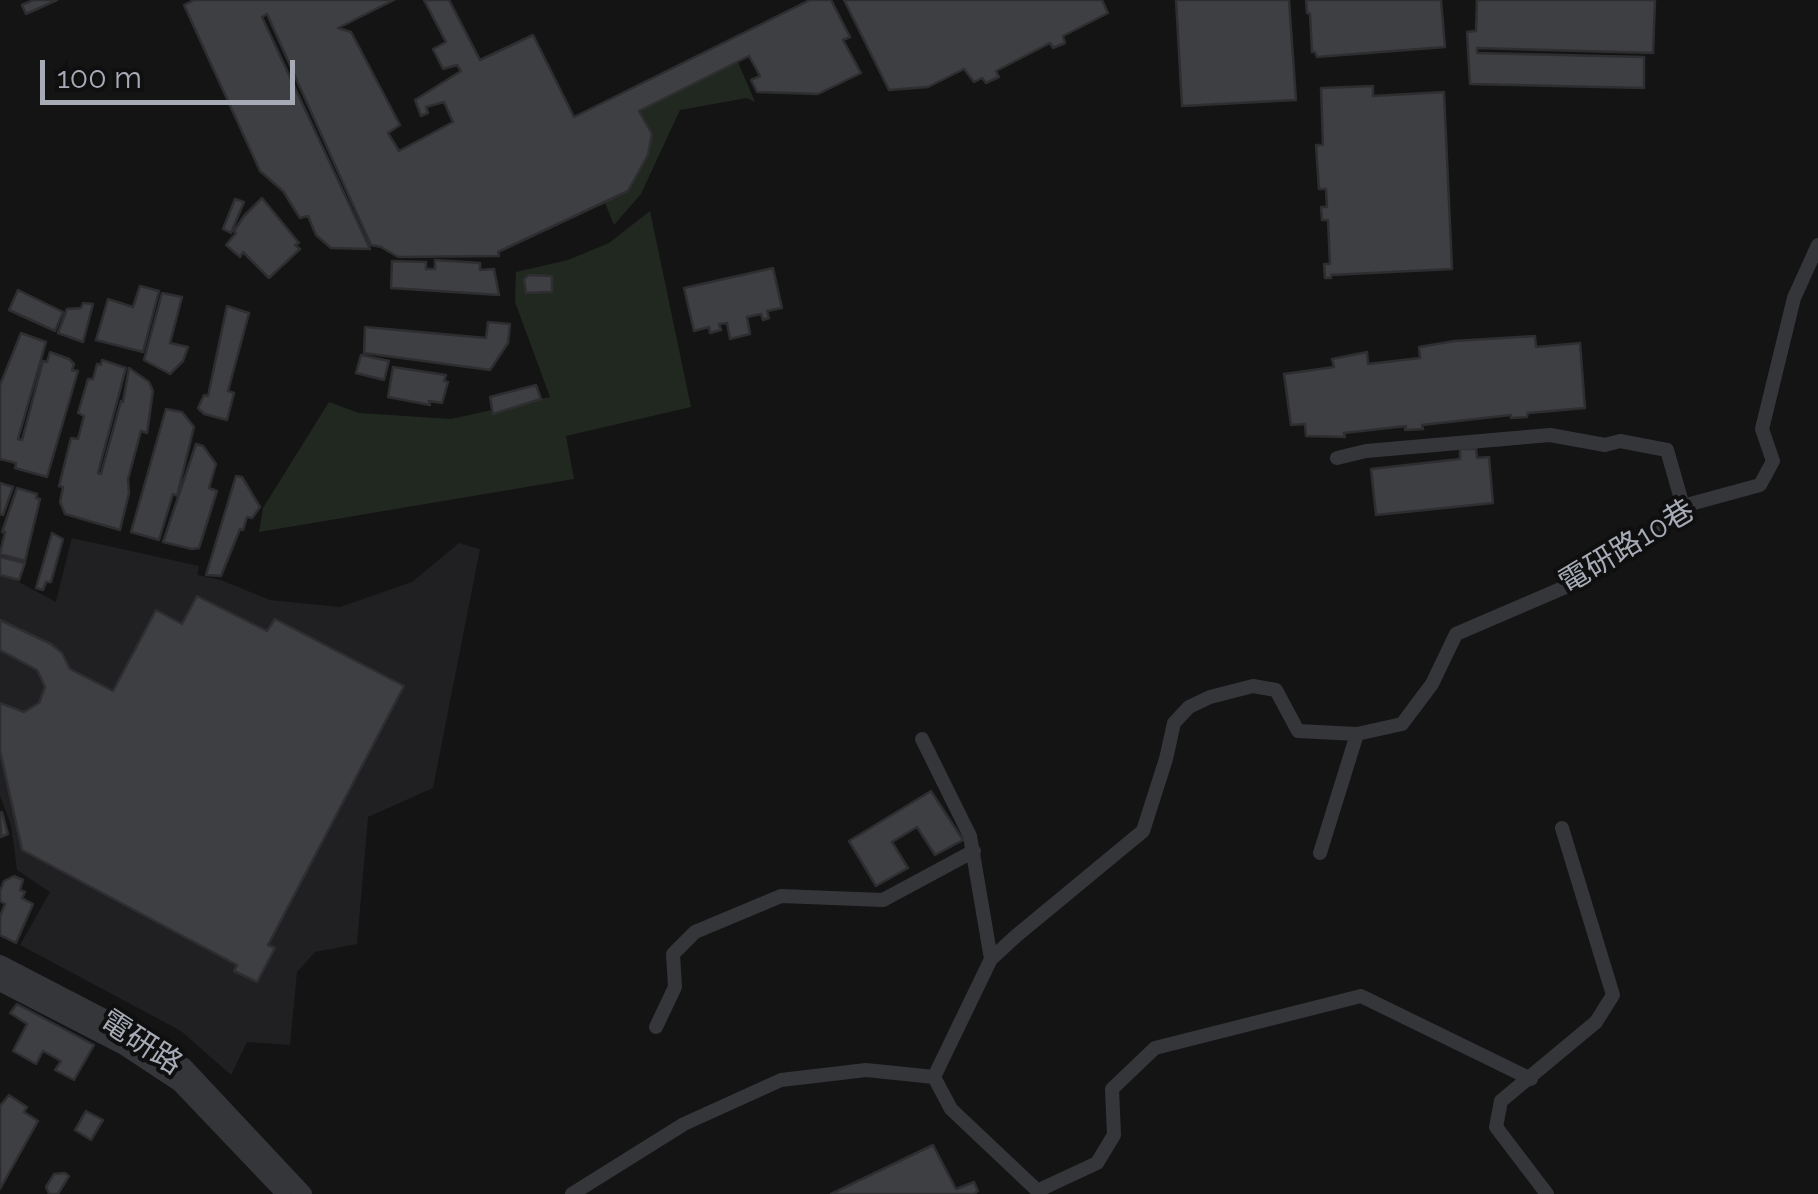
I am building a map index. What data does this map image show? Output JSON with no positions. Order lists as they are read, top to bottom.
{
  "streets": {
    "street": ["電研路10巷", "電研路"]
  },
  "scale_bar": "100 m"
}
